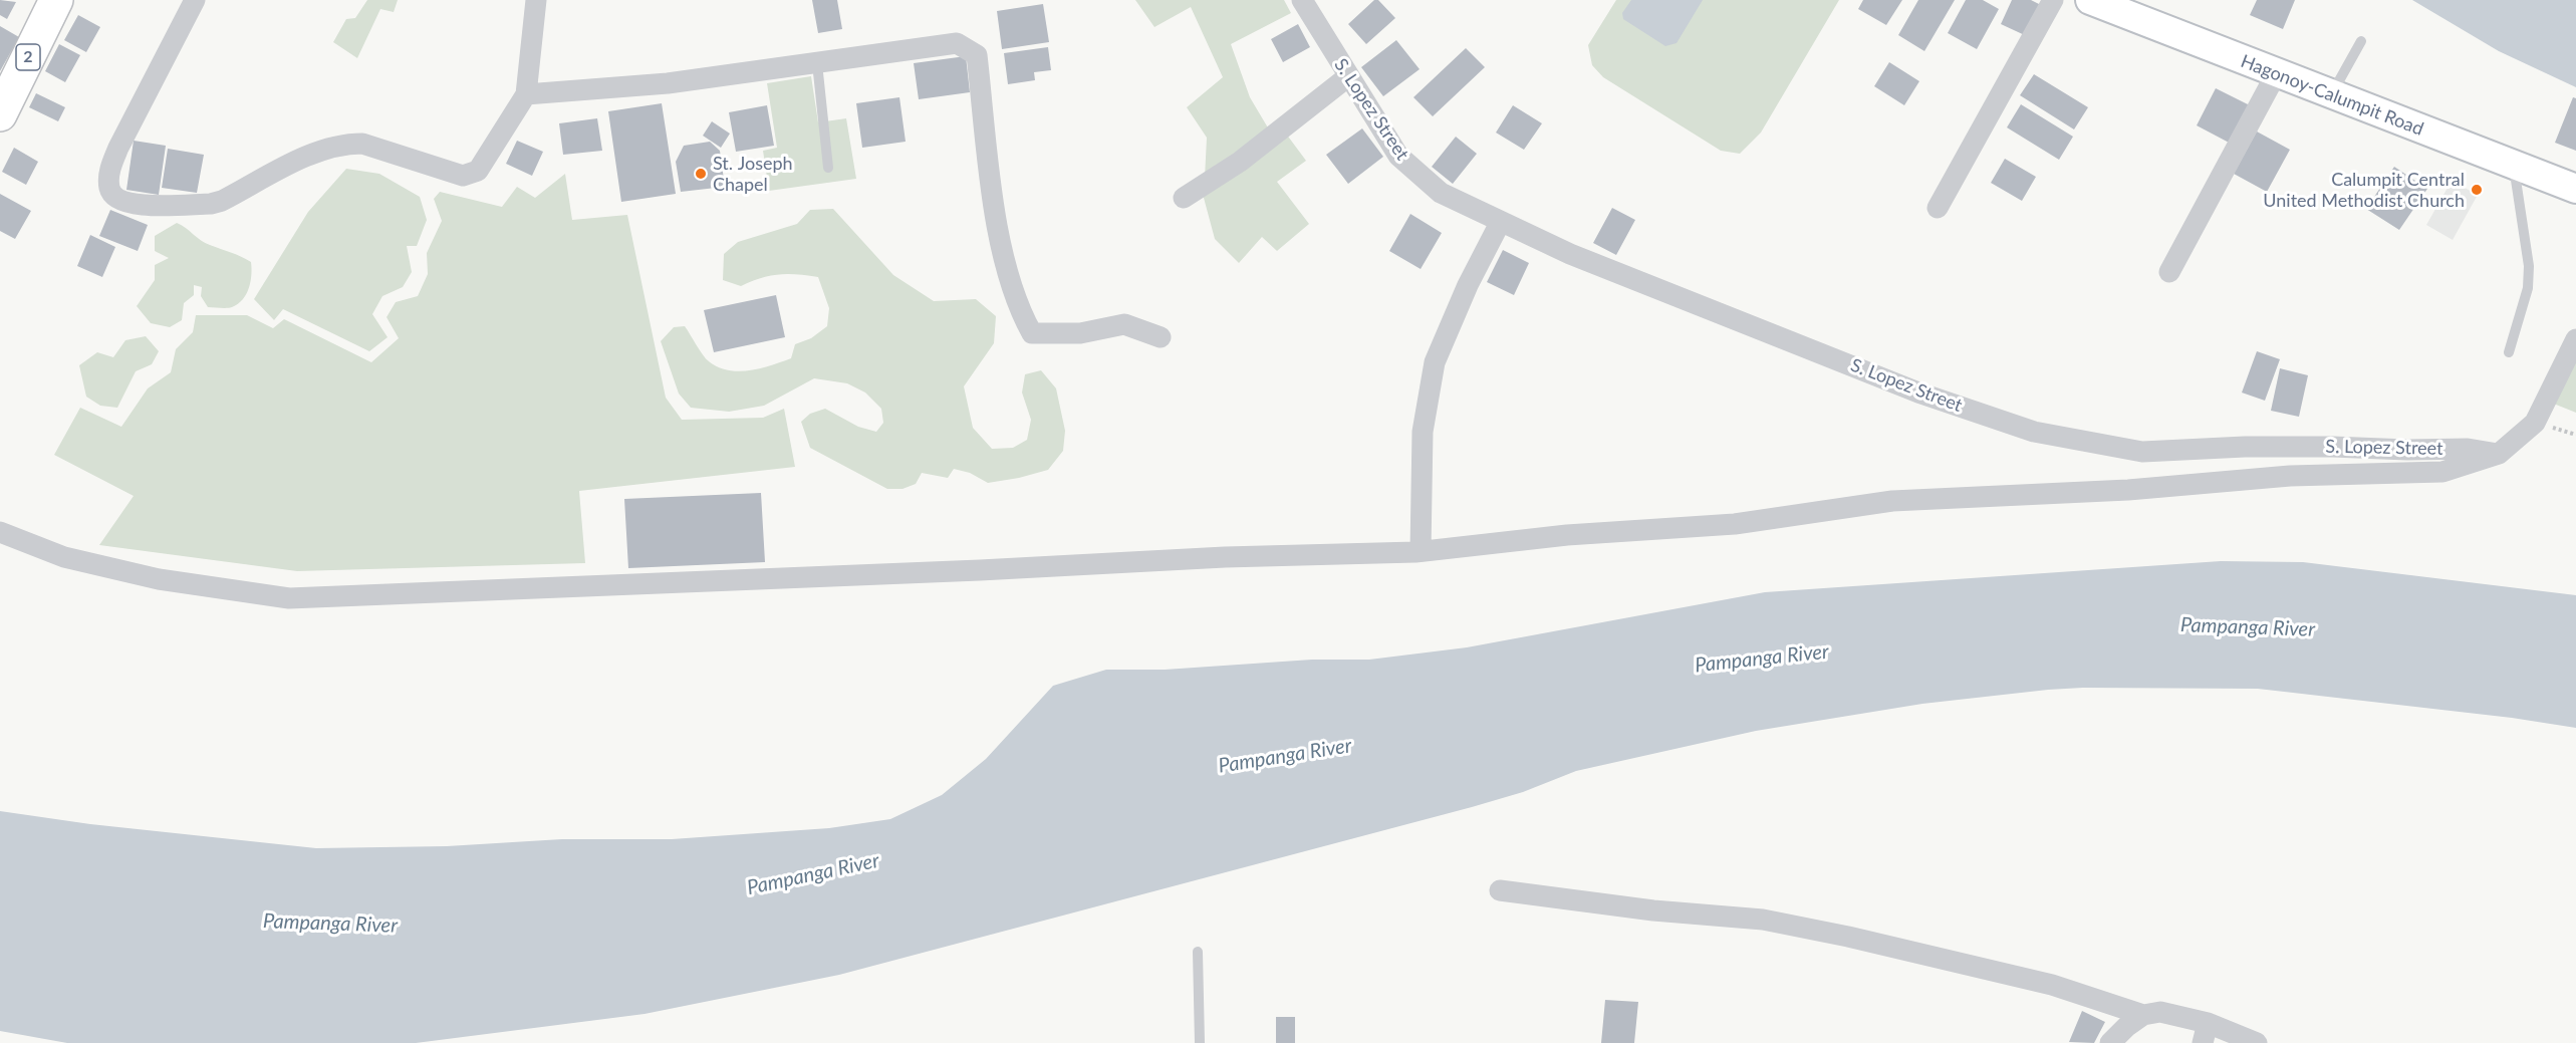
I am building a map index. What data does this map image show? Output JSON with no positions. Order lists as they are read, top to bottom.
{
  "streets": {
    "highway": ["2"],
    "main road": ["Hagonoy-Calumpit Road"],
    "street": ["S. Lopez Street"]
  },
  "water": ["Pampanga River"],
  "places": ["St. Joseph Chapel", "Calumpit Central United Methodist Church"]
}
